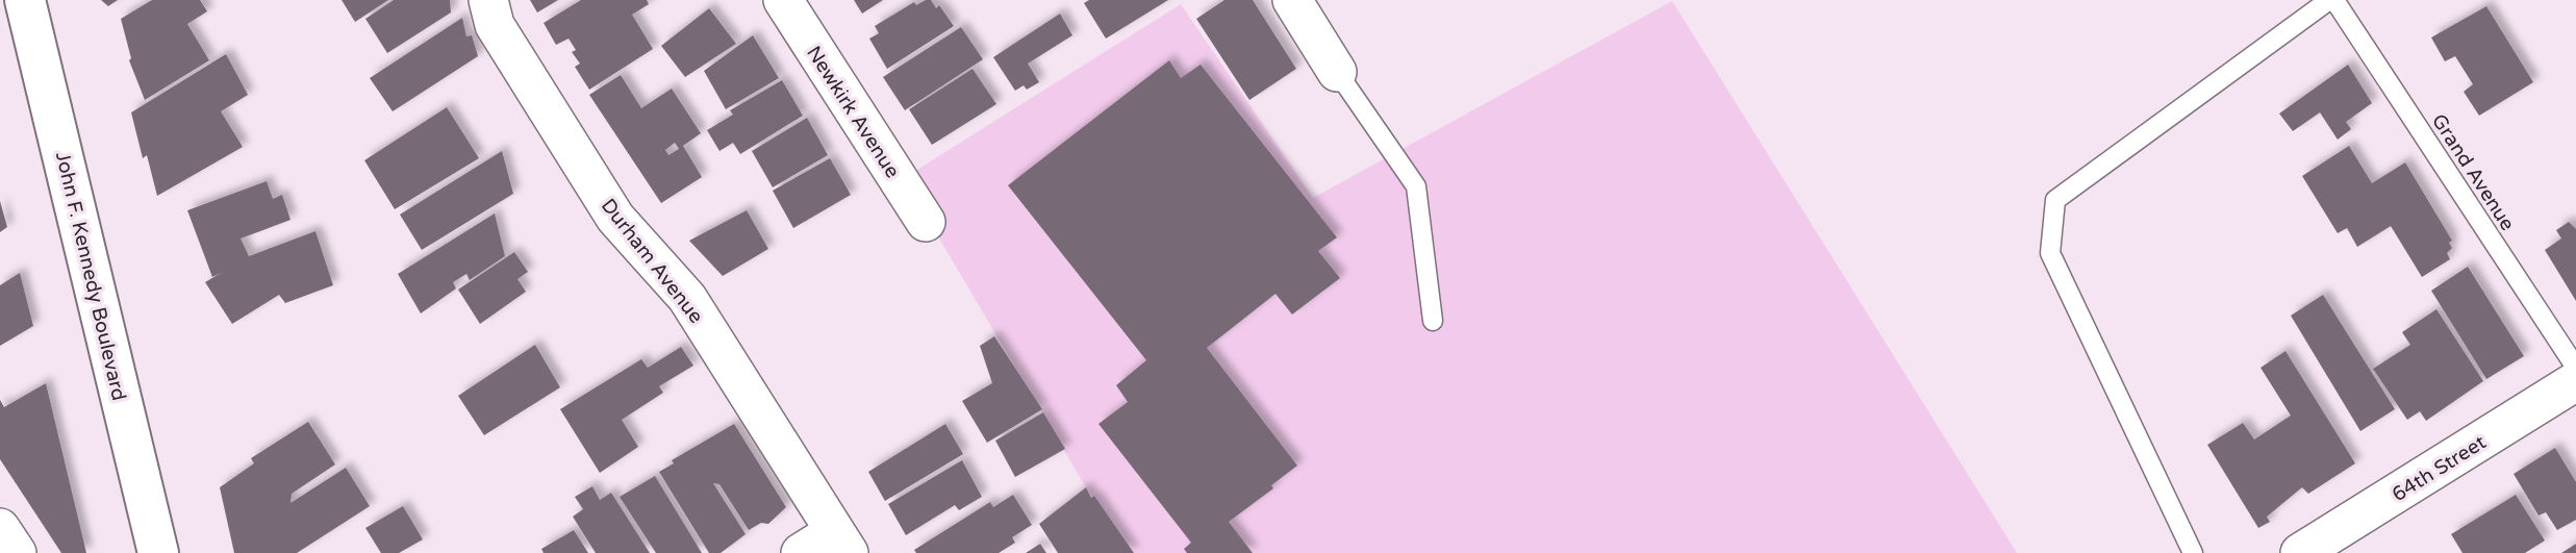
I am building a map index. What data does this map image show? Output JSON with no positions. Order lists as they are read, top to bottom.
{
  "streets": {
    "main road": ["John F. Kennedy Boulevard"],
    "street": ["Newkirk Avenue", "Durham Avenue", "64th Street"],
    "lane": ["Grand Avenue"]
  }
}
